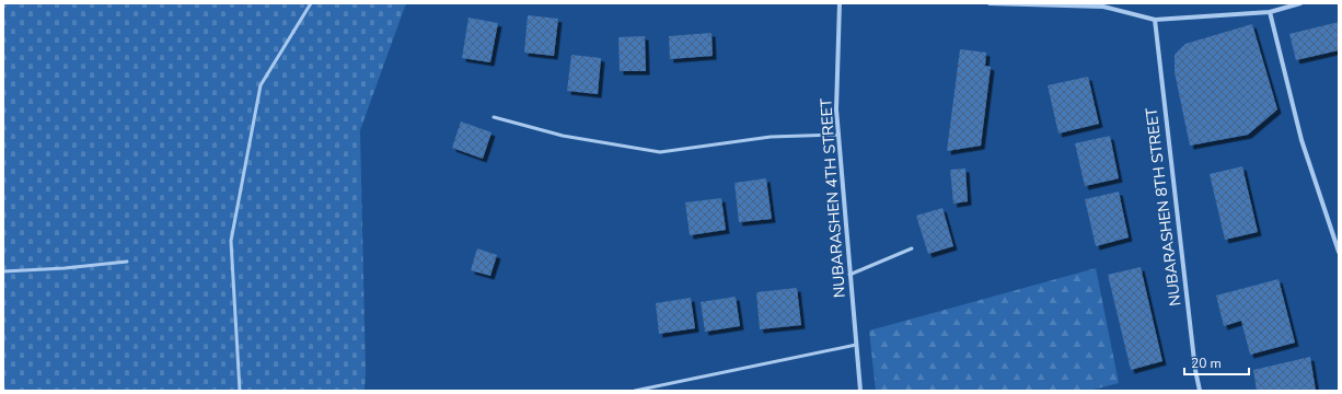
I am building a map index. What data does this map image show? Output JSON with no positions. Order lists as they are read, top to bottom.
{
  "streets": {
    "street": ["NUBARASHEN 4TH STREET", "NUBARASHEN 8TH STREET"]
  },
  "scale_bar": "20 m"
}
